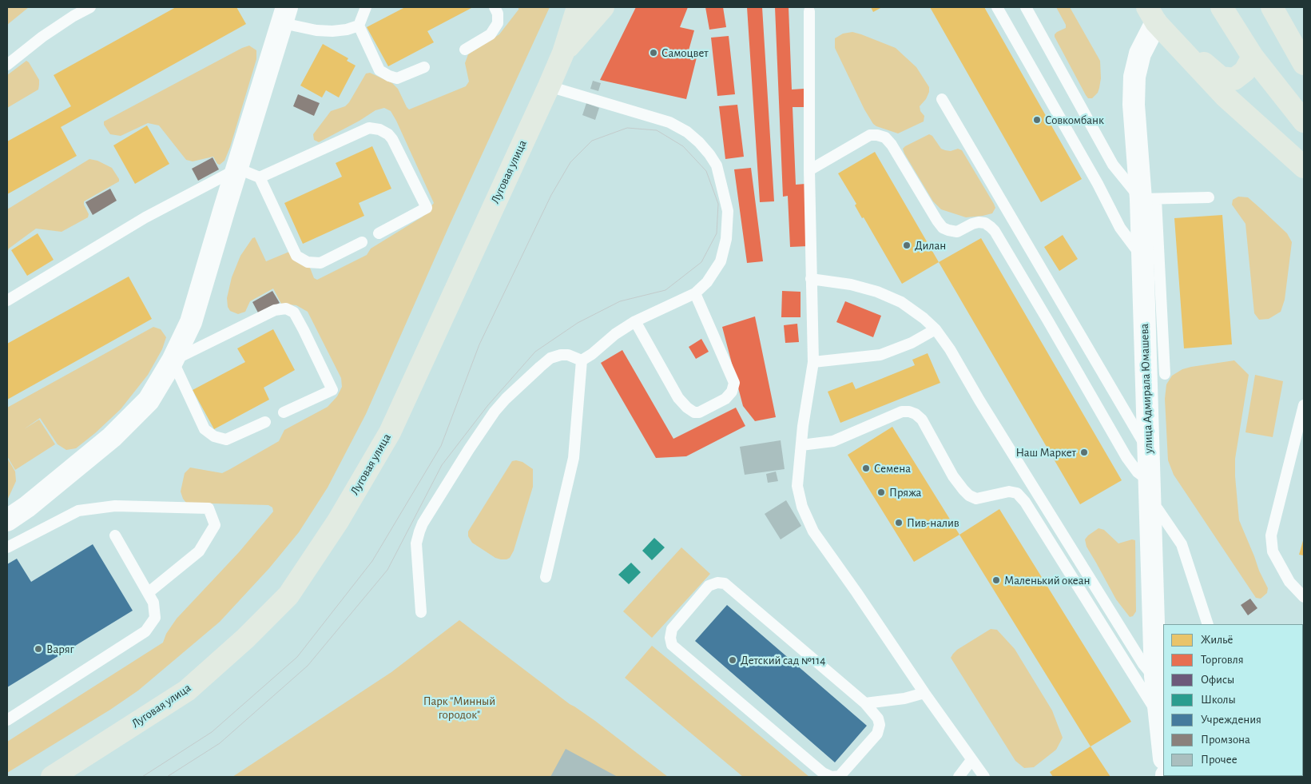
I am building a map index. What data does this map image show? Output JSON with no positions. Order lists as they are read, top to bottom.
{
  "streets": {
    "main road": ["Луговая улица"],
    "street": ["улица Адмирала Юмашева"]
  },
  "parks": ["Парк \"Минный городок\""],
  "places": [
    "Самоцвет",
    "Совкомбанк",
    "Дилан",
    "Наш Маркет",
    "Семена",
    "Пряжа",
    "Пив-налив",
    "Маленький океан",
    "Варяг",
    "Детский сад №114"
  ],
  "legend": [
    "Жильё",
    "Торговля",
    "Офисы",
    "Школы",
    "Учреждения",
    "Промзона",
    "Прочее"
  ]
}
